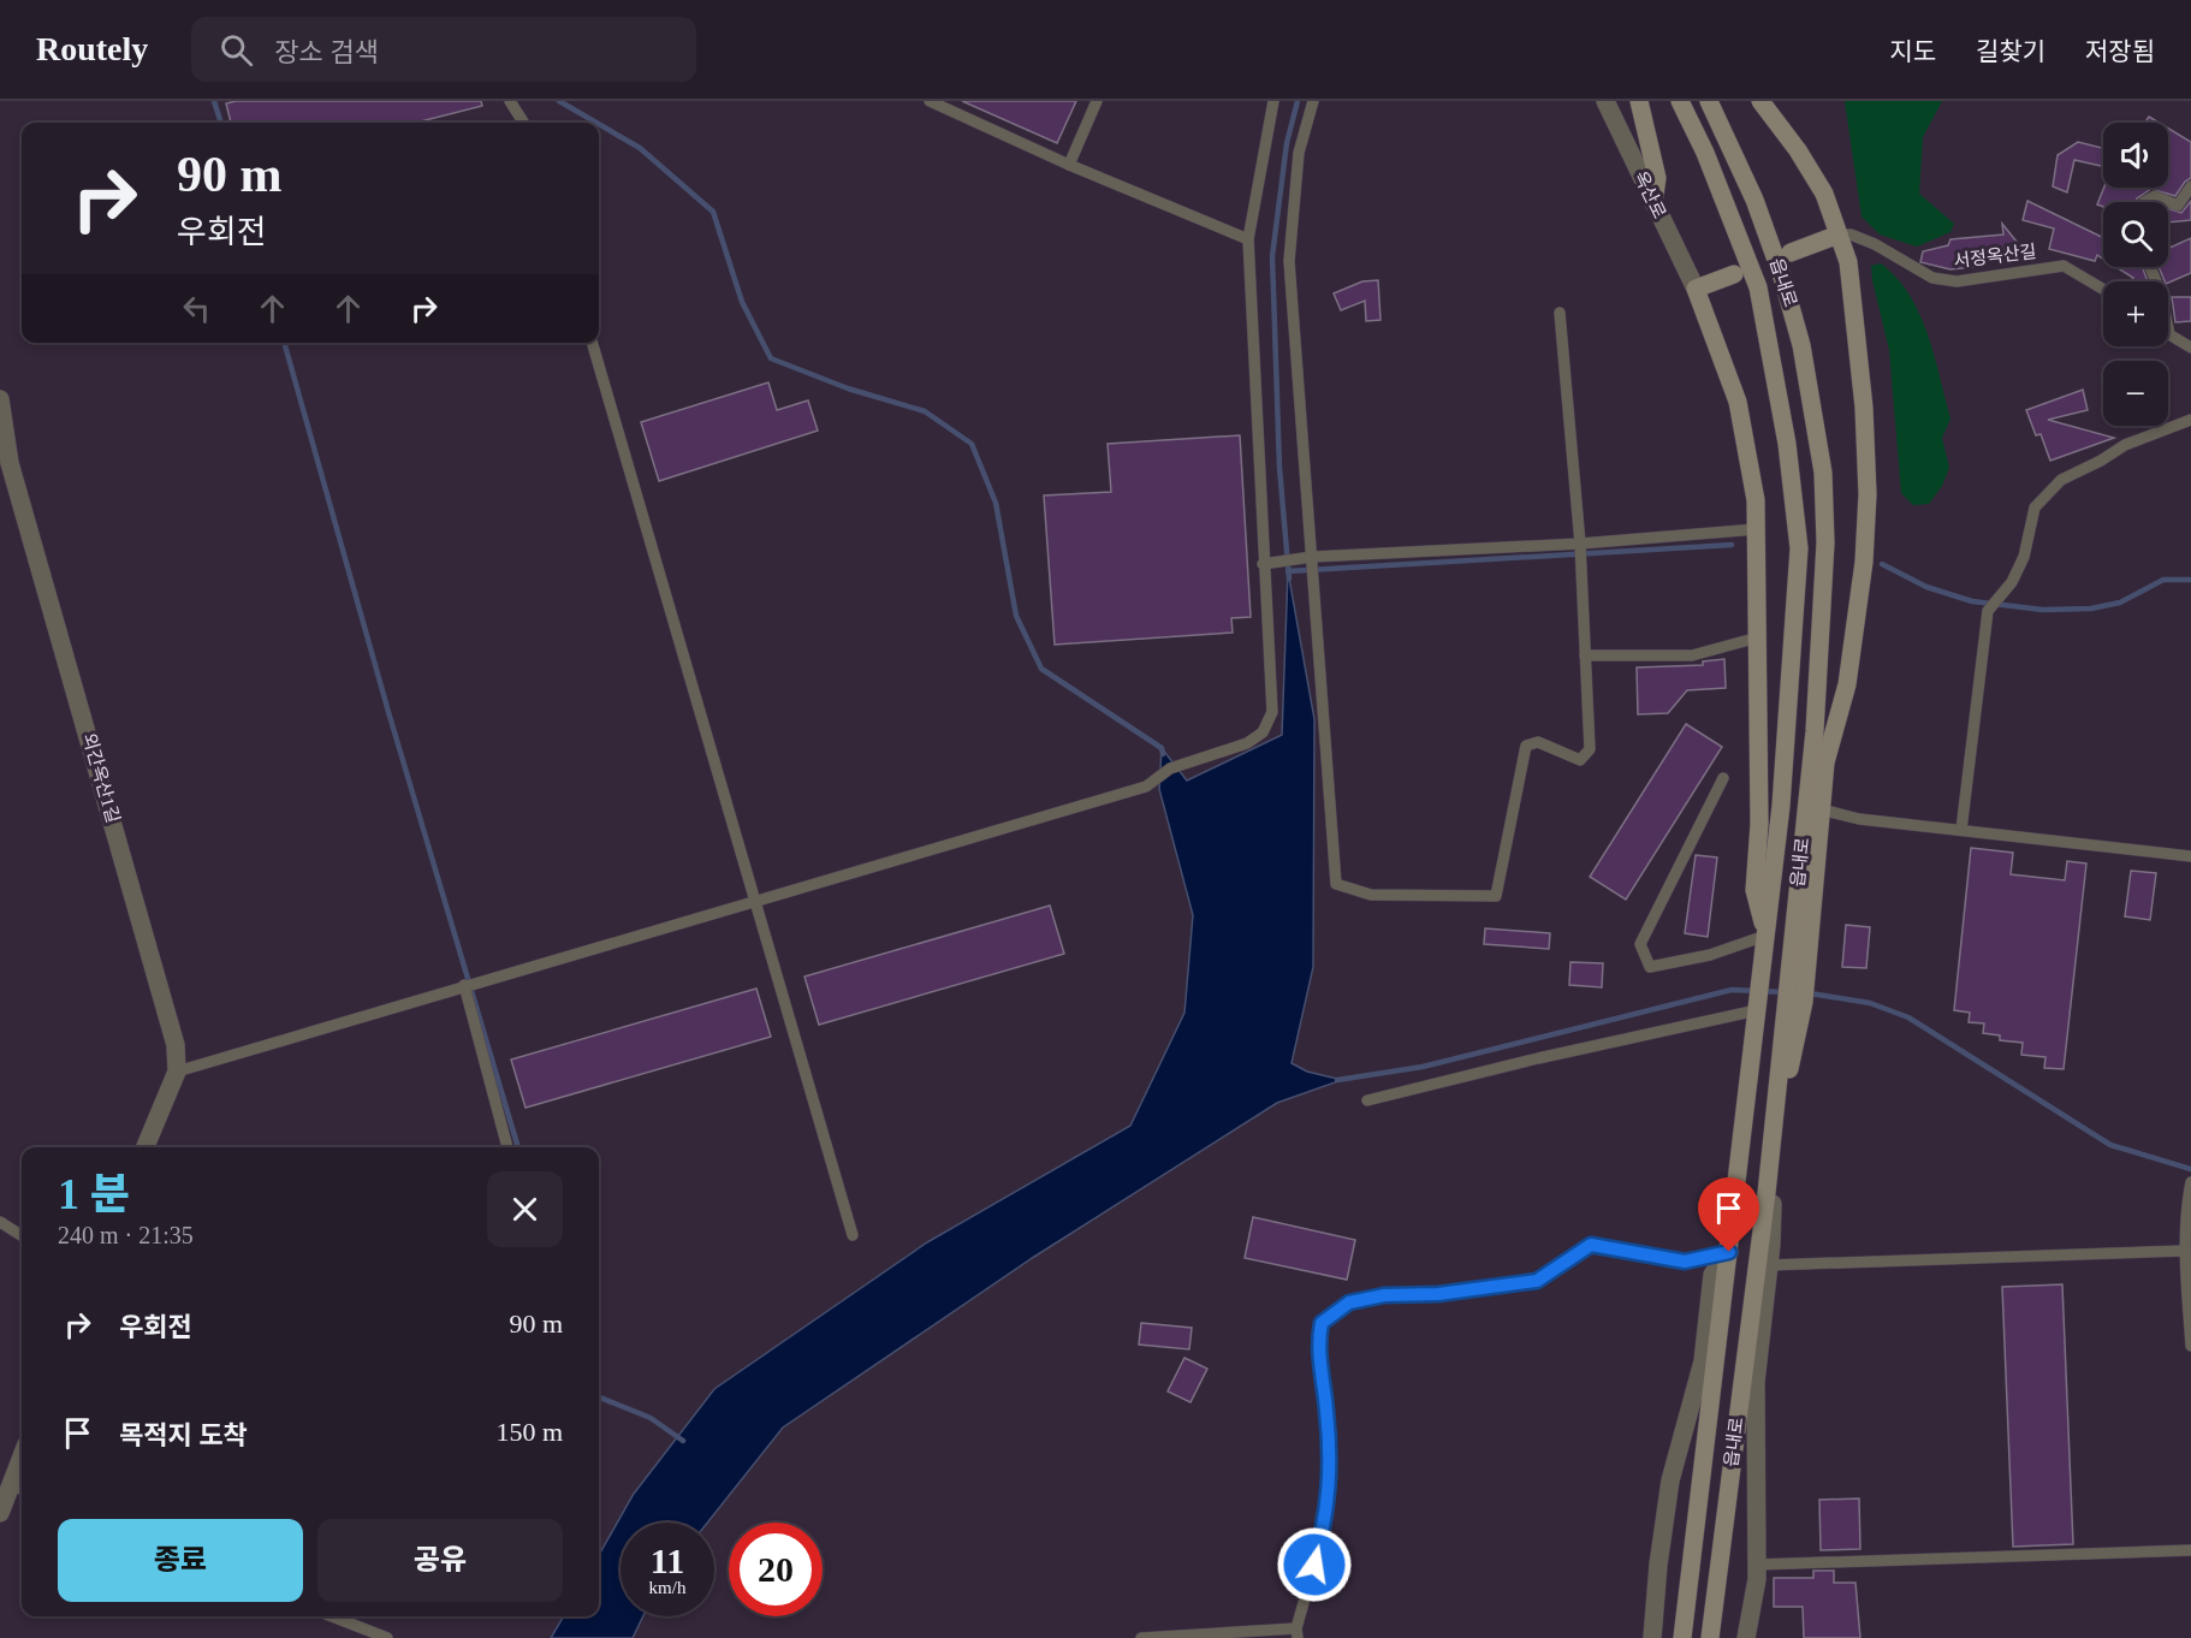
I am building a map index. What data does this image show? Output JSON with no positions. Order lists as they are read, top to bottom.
{
  "streets": {
    "street": ["옥산로", "읍내로", "외간옥산1길"],
    "lane": ["서정옥산길"]
  },
  "page": {
    "header": "Routely",
    "search": "장소 검색",
    "nav": ["지도", "길찾기", "저장됨"],
    "map_buttons": ["+", "−"],
    "turn": ["90 m", "우회전"],
    "heading": ["1 분", "240 m · 21:35"],
    "list": [
      {
        "name": "우회전",
        "value": "90 m"
      },
      {
        "name": "목적지 도착",
        "value": "150 m"
      }
    ],
    "buttons": ["종료", "공유"],
    "speed": "11 km/h",
    "limit": "20"
  }
}
